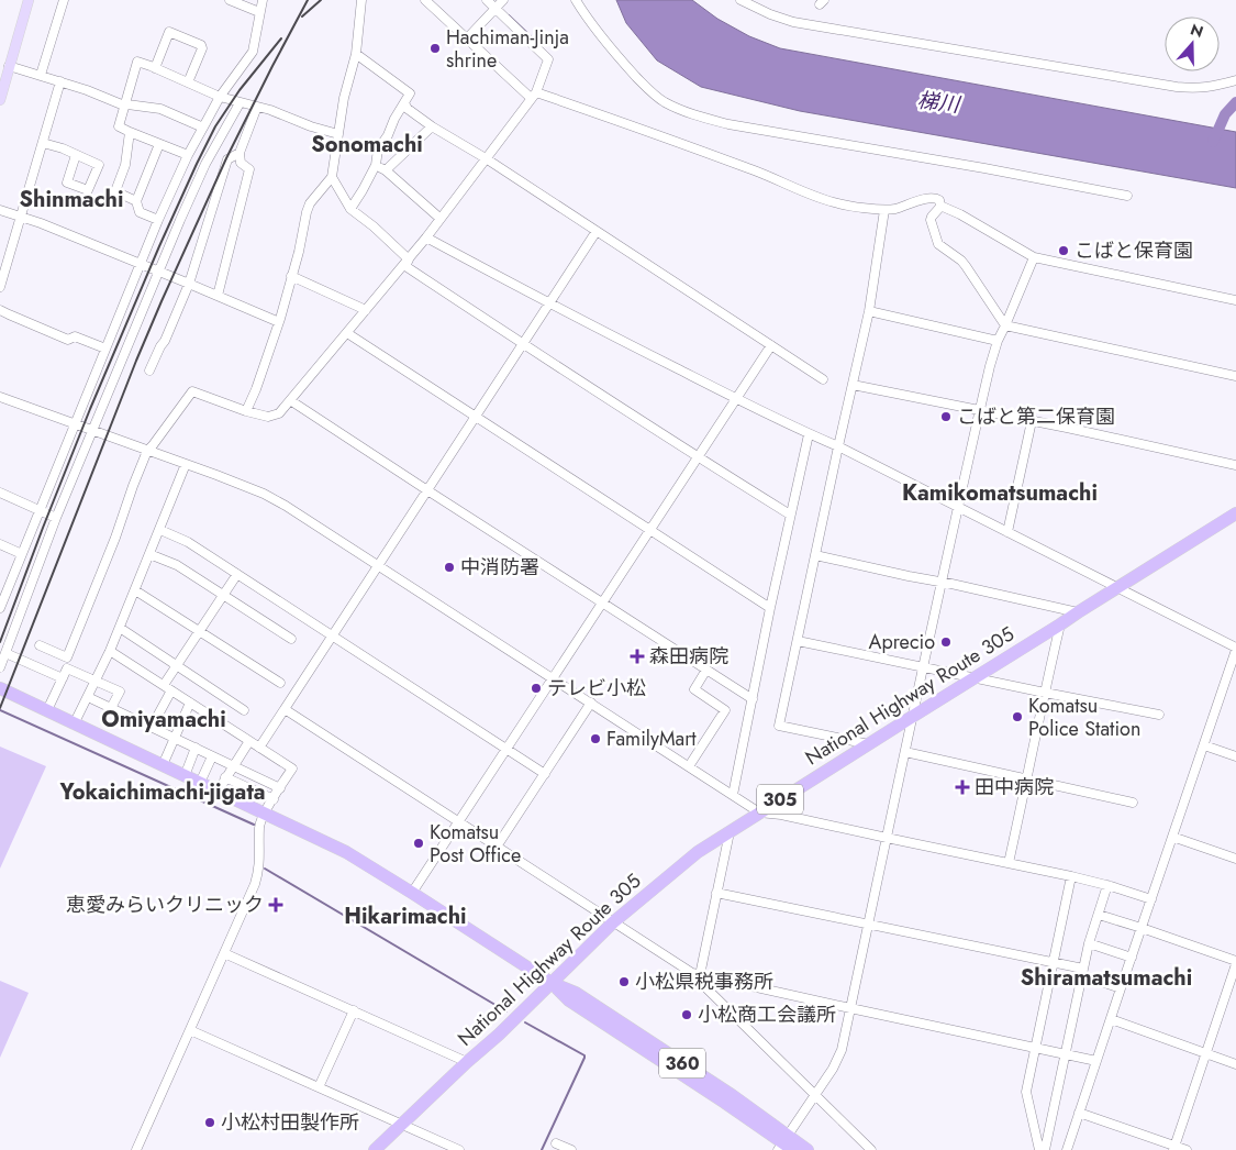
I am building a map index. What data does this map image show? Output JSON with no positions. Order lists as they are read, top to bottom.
{
  "streets": {
    "highway": ["National Highway Route 305", "305", "360"]
  },
  "crossings": [
    ["National Highway Route 305", "360"]
  ],
  "districts": [
    "Sonomachi",
    "Shinmachi",
    "Kamikomatsumachi",
    "Omiyamachi",
    "Yokaichimachi-jigata",
    "Hikarimachi",
    "Shiramatsumachi"
  ],
  "water": ["梯川"],
  "places": {
    "other": [
      "Hachiman-Jinja shrine",
      "こばと保育園",
      "こばと第二保育園",
      "中消防署",
      "Aprecio",
      "テレビ小松",
      "Komatsu Police Station",
      "FamilyMart",
      "Komatsu Post Office",
      "小松県税事務所",
      "小松商工会議所",
      "小松村田製作所"
    ],
    "health": ["森田病院", "田中病院", "恵愛みらいクリニック"]
  },
  "north": "top"
}
